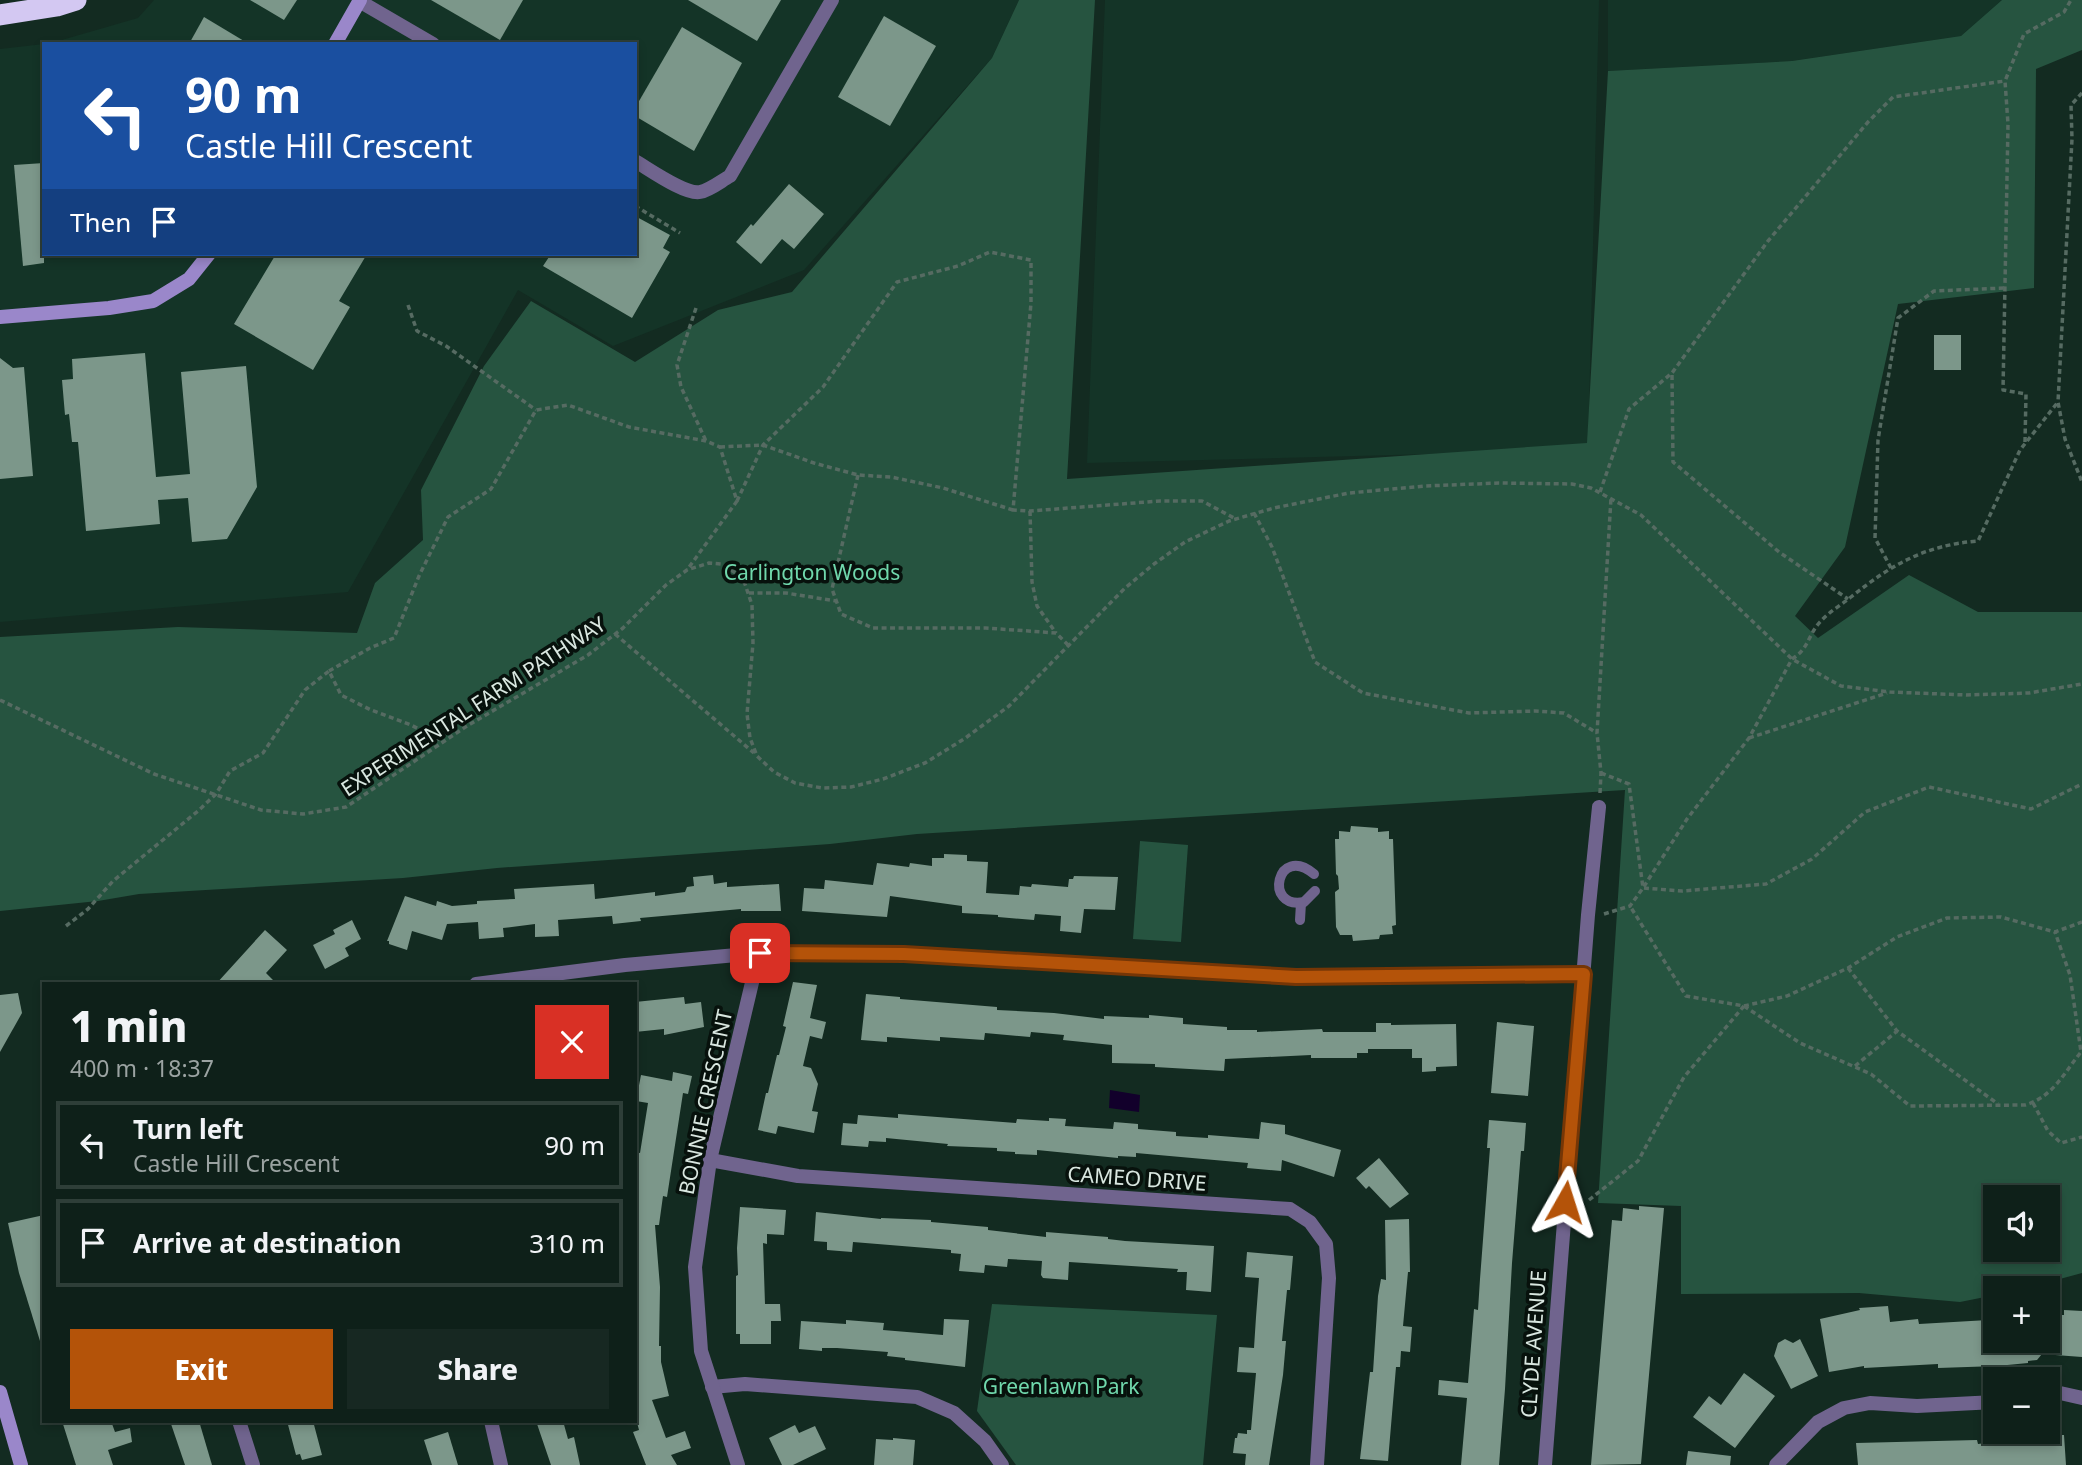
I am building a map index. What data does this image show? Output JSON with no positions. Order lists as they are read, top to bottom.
{
  "streets": {
    "street": ["BONNIE CRESCENT", "CAMEO DRIVE", "CLYDE AVENUE"],
    "path": ["EXPERIMENTAL FARM PATHWAY"]
  },
  "crossings": [
    ["BONNIE CRESCENT", "CAMEO DRIVE"]
  ],
  "parks": ["Carlington Woods", "Greenlawn Park"],
  "page": {
    "turn": ["90 m", "Castle Hill Crescent"],
    "then": "Then",
    "heading": ["1 min", "400 m · 18:37"],
    "list": [
      {
        "name": "Turn left",
        "note": "Castle Hill Crescent",
        "value": "90 m"
      },
      {
        "name": "Arrive at destination",
        "value": "310 m"
      }
    ],
    "map_buttons": ["+", "−"],
    "buttons": ["Exit", "Share"]
  }
}
